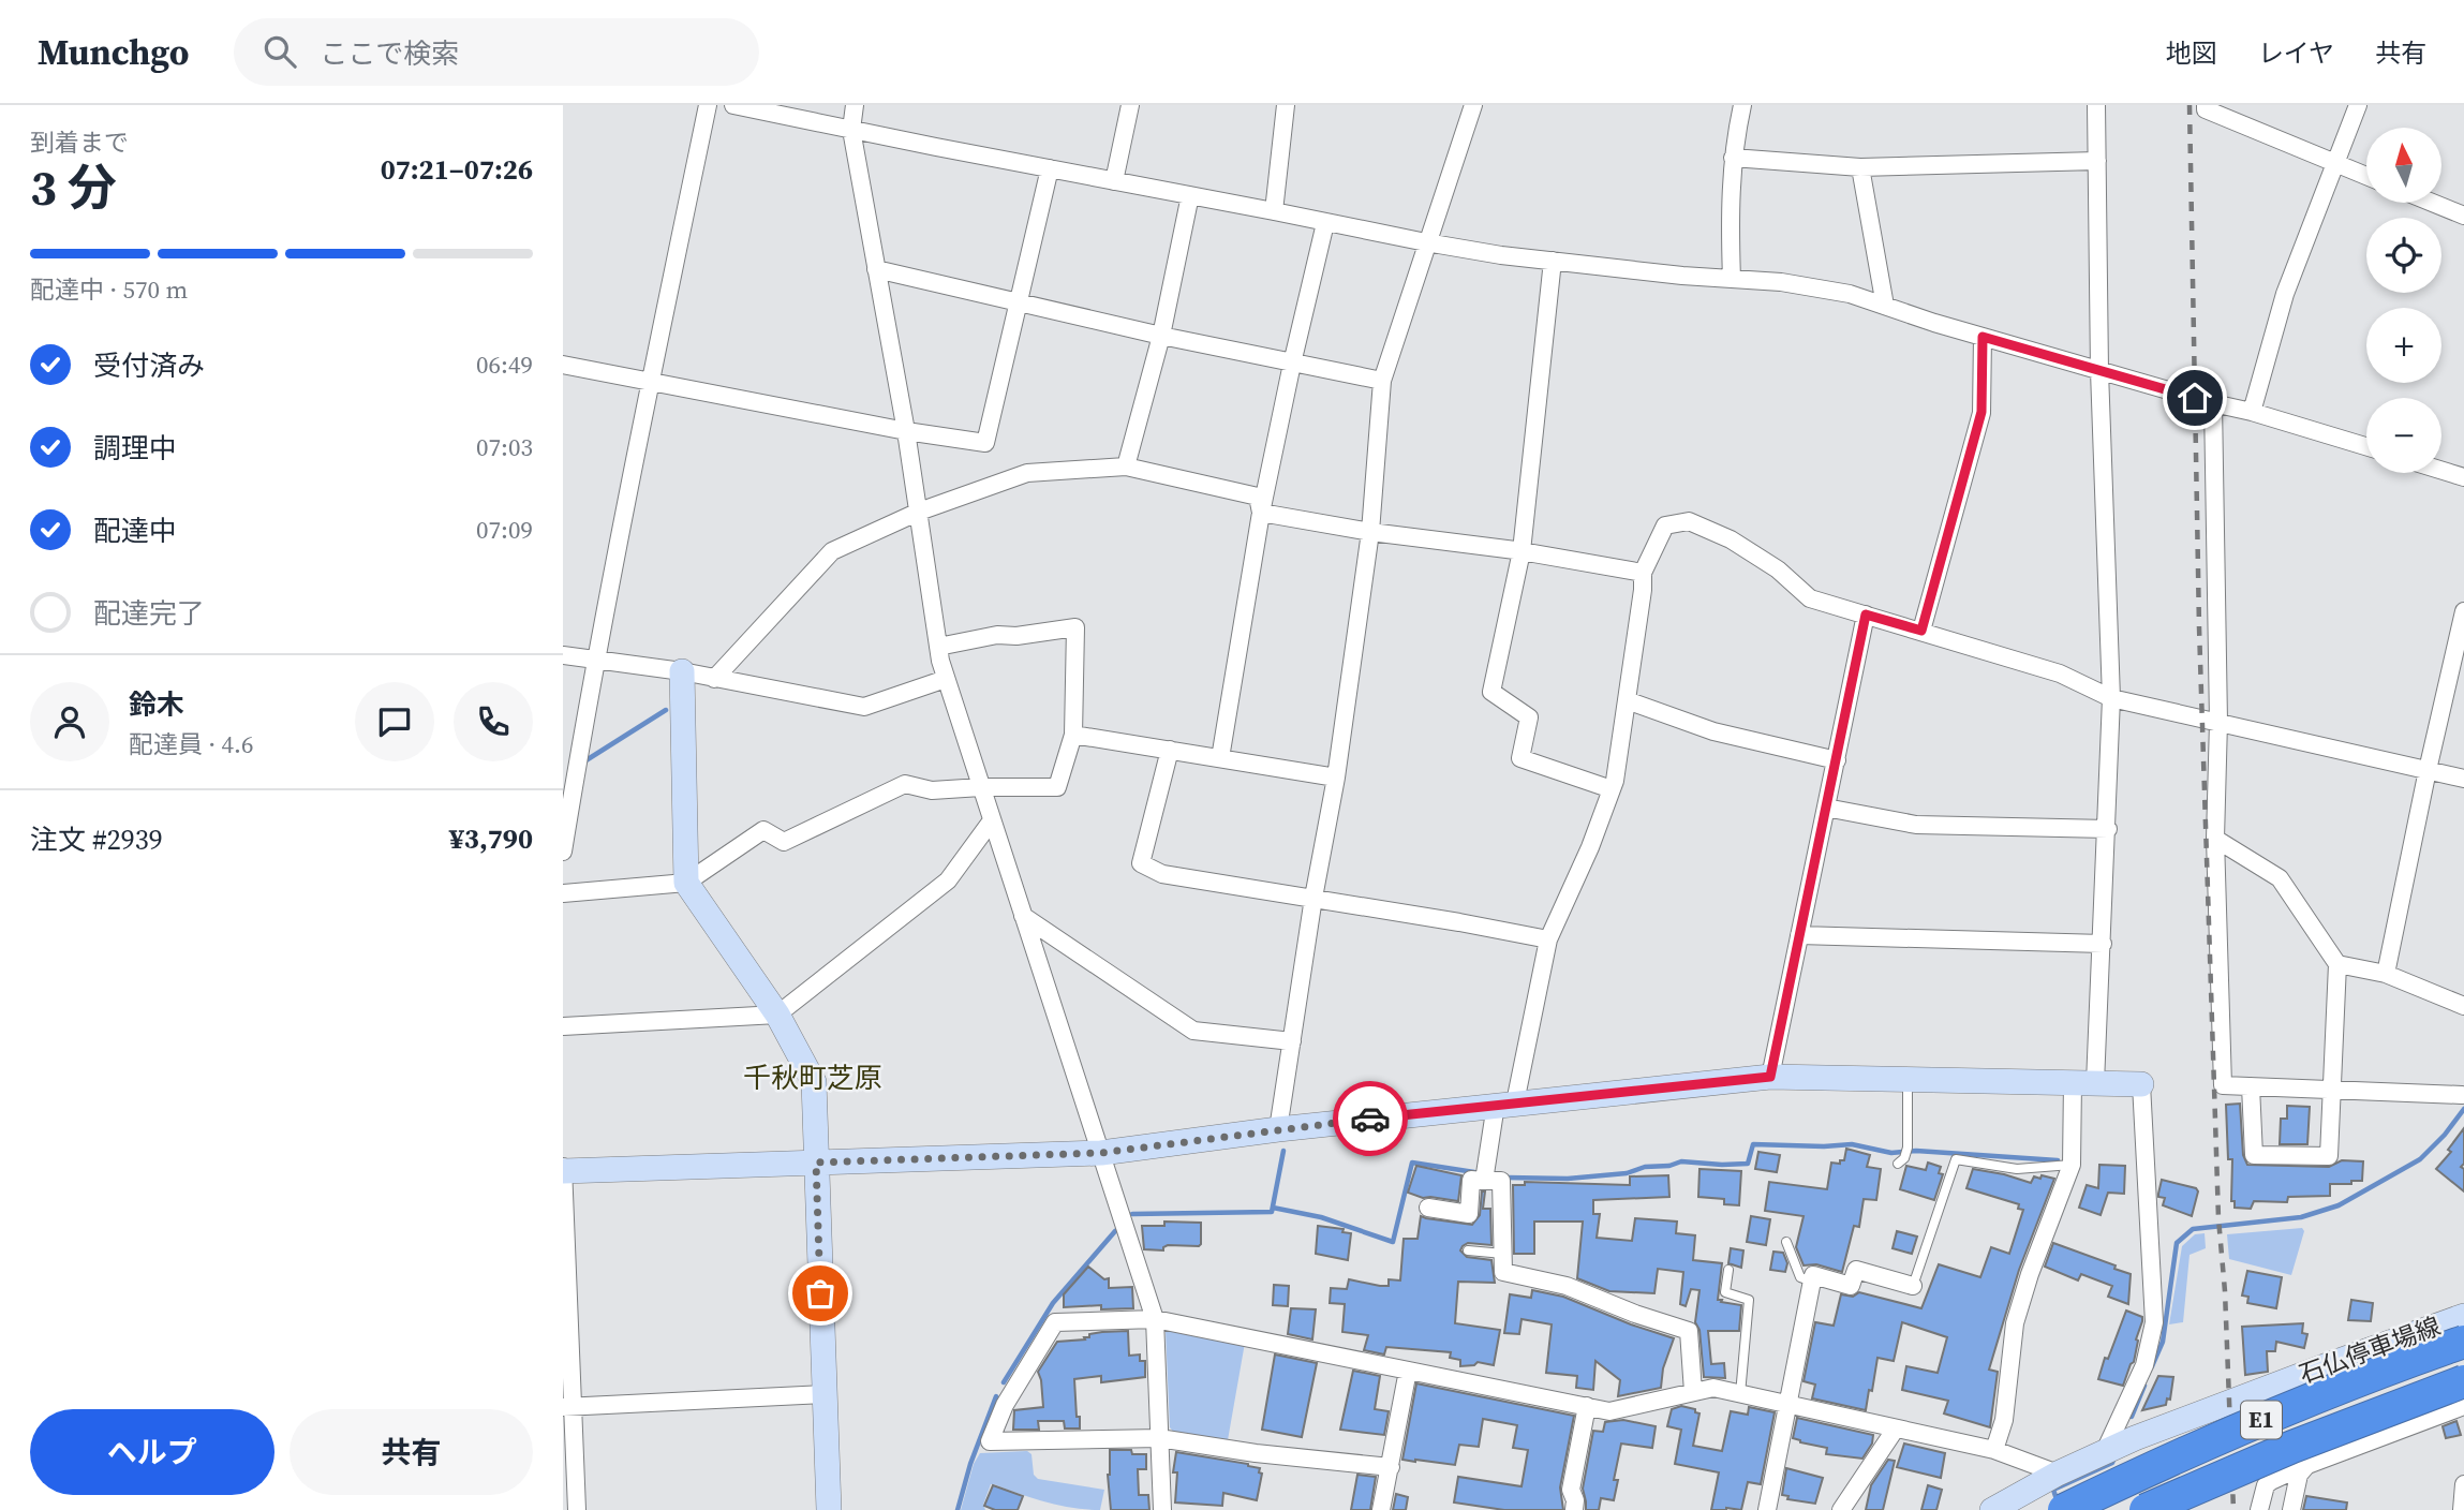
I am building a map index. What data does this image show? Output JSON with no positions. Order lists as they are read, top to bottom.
{
  "streets": {
    "highway": ["E1"],
    "street": ["石仏停車場線"]
  },
  "districts": ["千秋町芝原"],
  "north": "top",
  "page": {
    "header": "Munchgo",
    "search": "ここで検索",
    "nav": ["地図", "レイヤ", "共有"],
    "heading": ["3 分", "到着まで", "07:21–07:26"],
    "panel": [
      "鈴木",
      "配達員 · 4.6",
      "注文 #2939",
      "¥3,790"
    ],
    "map_buttons": ["+", "−"],
    "bar": "配達中 · 570 m",
    "list": [
      ["受付済み", "06:49"],
      ["調理中", "07:03"],
      ["配達中", "07:09"],
      "配達完了"
    ],
    "buttons": ["ヘルプ", "共有"]
  }
}
